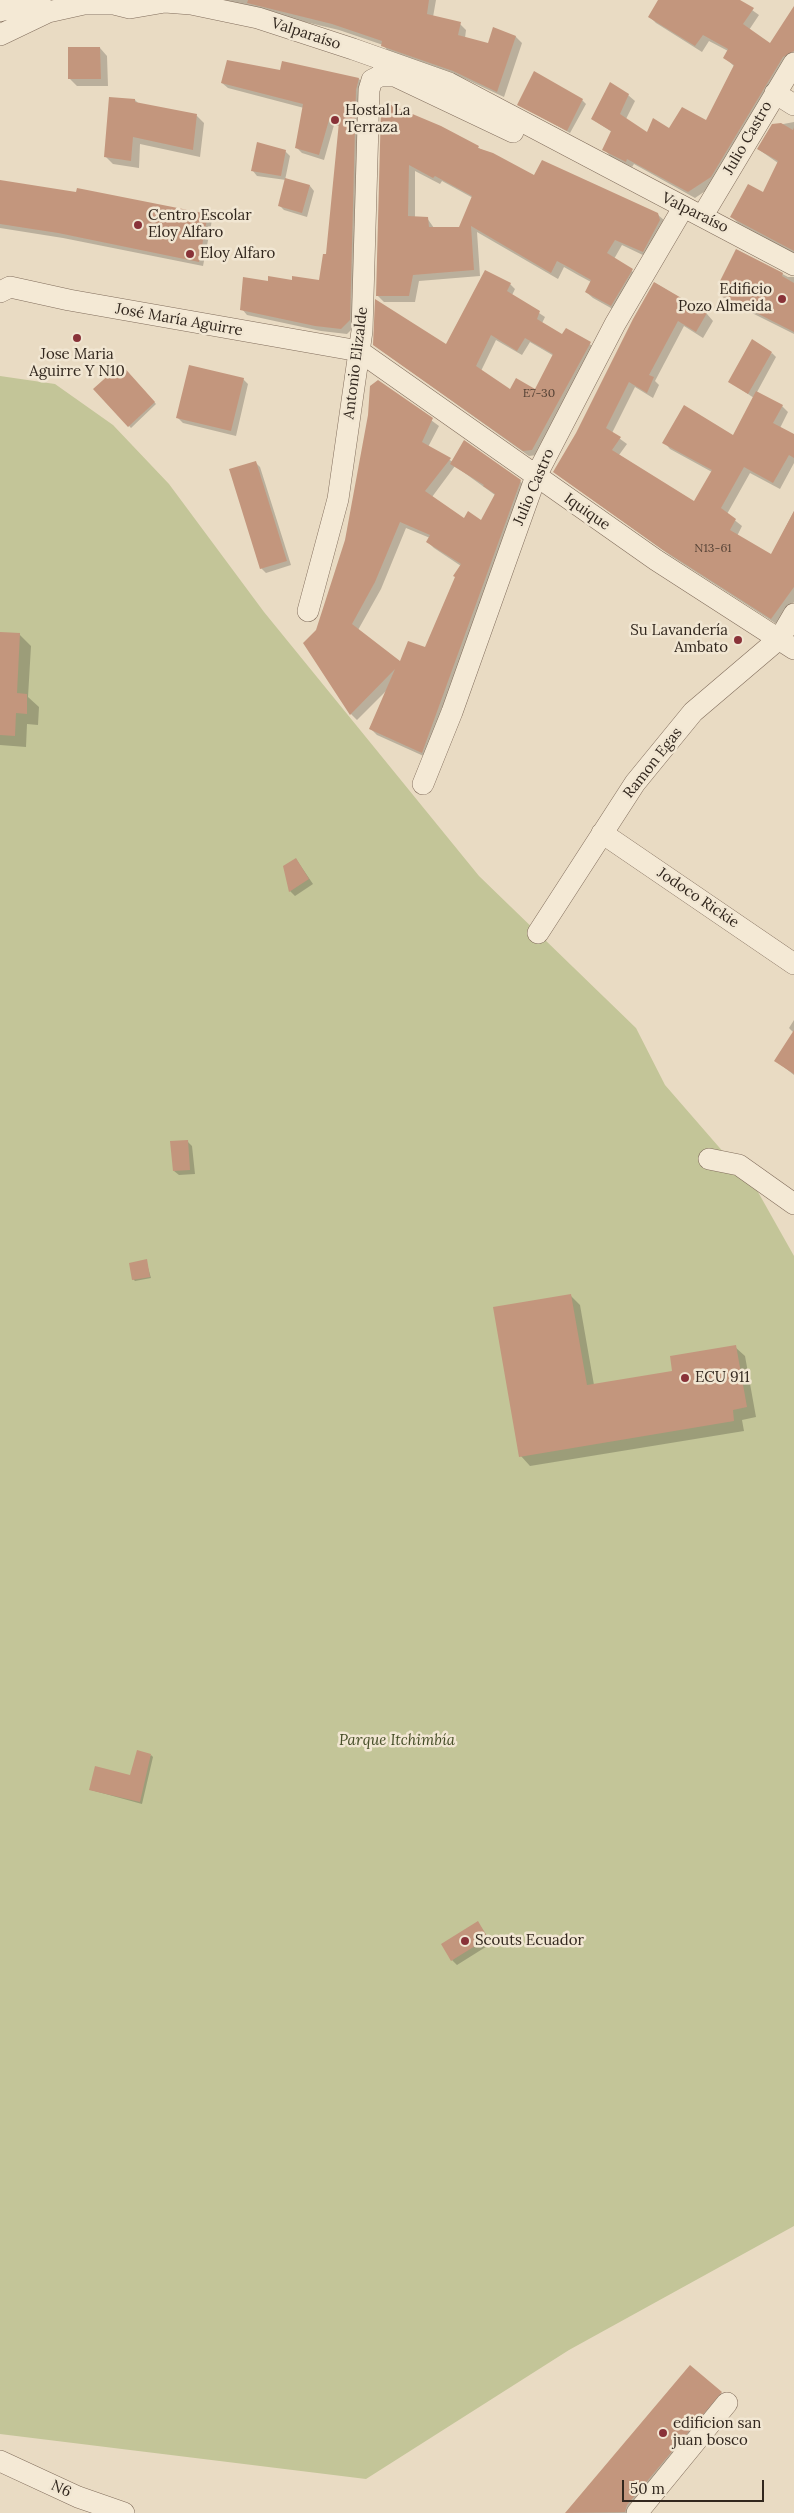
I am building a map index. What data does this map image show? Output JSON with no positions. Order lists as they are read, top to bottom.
{
  "streets": {
    "street": [
      "Valparaíso",
      "Julio Castro",
      "José María Aguirre",
      "Antonio Elizalde",
      "Iquique",
      "Ramon Egas",
      "Jodoco Rickie",
      "N6"
    ]
  },
  "crossings": [
    ["Valparaíso", "Julio Castro"],
    ["Valparaíso", "Antonio Elizalde"],
    ["Julio Castro", "Iquique"],
    ["José María Aguirre", "Antonio Elizalde"],
    ["José María Aguirre", "Iquique"],
    ["Antonio Elizalde", "Iquique"],
    ["Iquique", "Ramon Egas"],
    ["Ramon Egas", "Jodoco Rickie"]
  ],
  "parks": ["Parque Itchimbía"],
  "places": [
    "Hostal La Terraza",
    "Centro Escolar Eloy Alfaro",
    "Eloy Alfaro",
    "Edificio Pozo Almeida",
    "Jose Maria Aguirre Y N10",
    "Su Lavandería Ambato",
    "ECU 911",
    "Scouts Ecuador",
    "edificion san juan bosco"
  ],
  "house_numbers": ["E7-30", "N13-61"],
  "scale_bar": "50 m"
}
